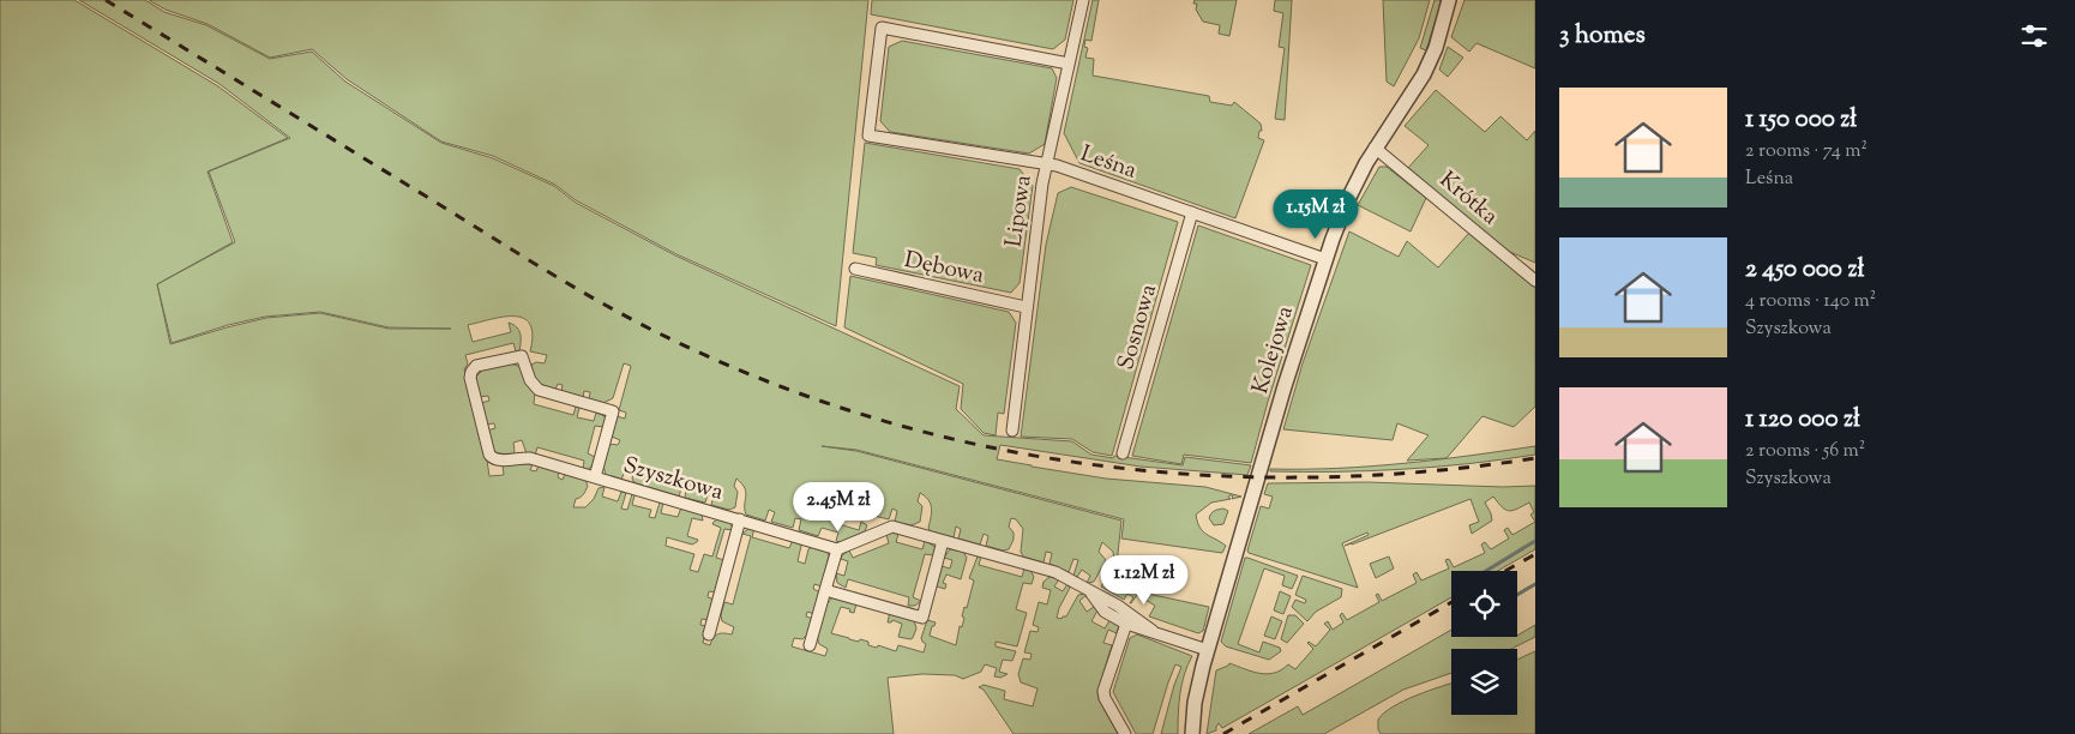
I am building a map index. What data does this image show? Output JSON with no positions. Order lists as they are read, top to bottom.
{
  "streets": {
    "street": [
      "Leśna",
      "Krótka",
      "Lipowa",
      "Dębowa",
      "Sosnowa",
      "Kolejowa",
      "Szyszkowa"
    ]
  },
  "crossings": [
    ["Leśna", "Lipowa"],
    ["Leśna", "Sosnowa"],
    ["Leśna", "Kolejowa"],
    ["Krótka", "Kolejowa"],
    ["Lipowa", "Dębowa"]
  ],
  "page": {
    "heading": "3 homes",
    "list": [
      {
        "name": "1 150 000 zł",
        "note": "2 rooms · 74 m² · Leśna"
      },
      {
        "name": "2 450 000 zł",
        "note": "4 rooms · 140 m² · Szyszkowa"
      },
      {
        "name": "1 120 000 zł",
        "note": "2 rooms · 56 m² · Szyszkowa"
      }
    ],
    "price": ["1.15M zł", "2.45M zł", "1.12M zł"]
  }
}
